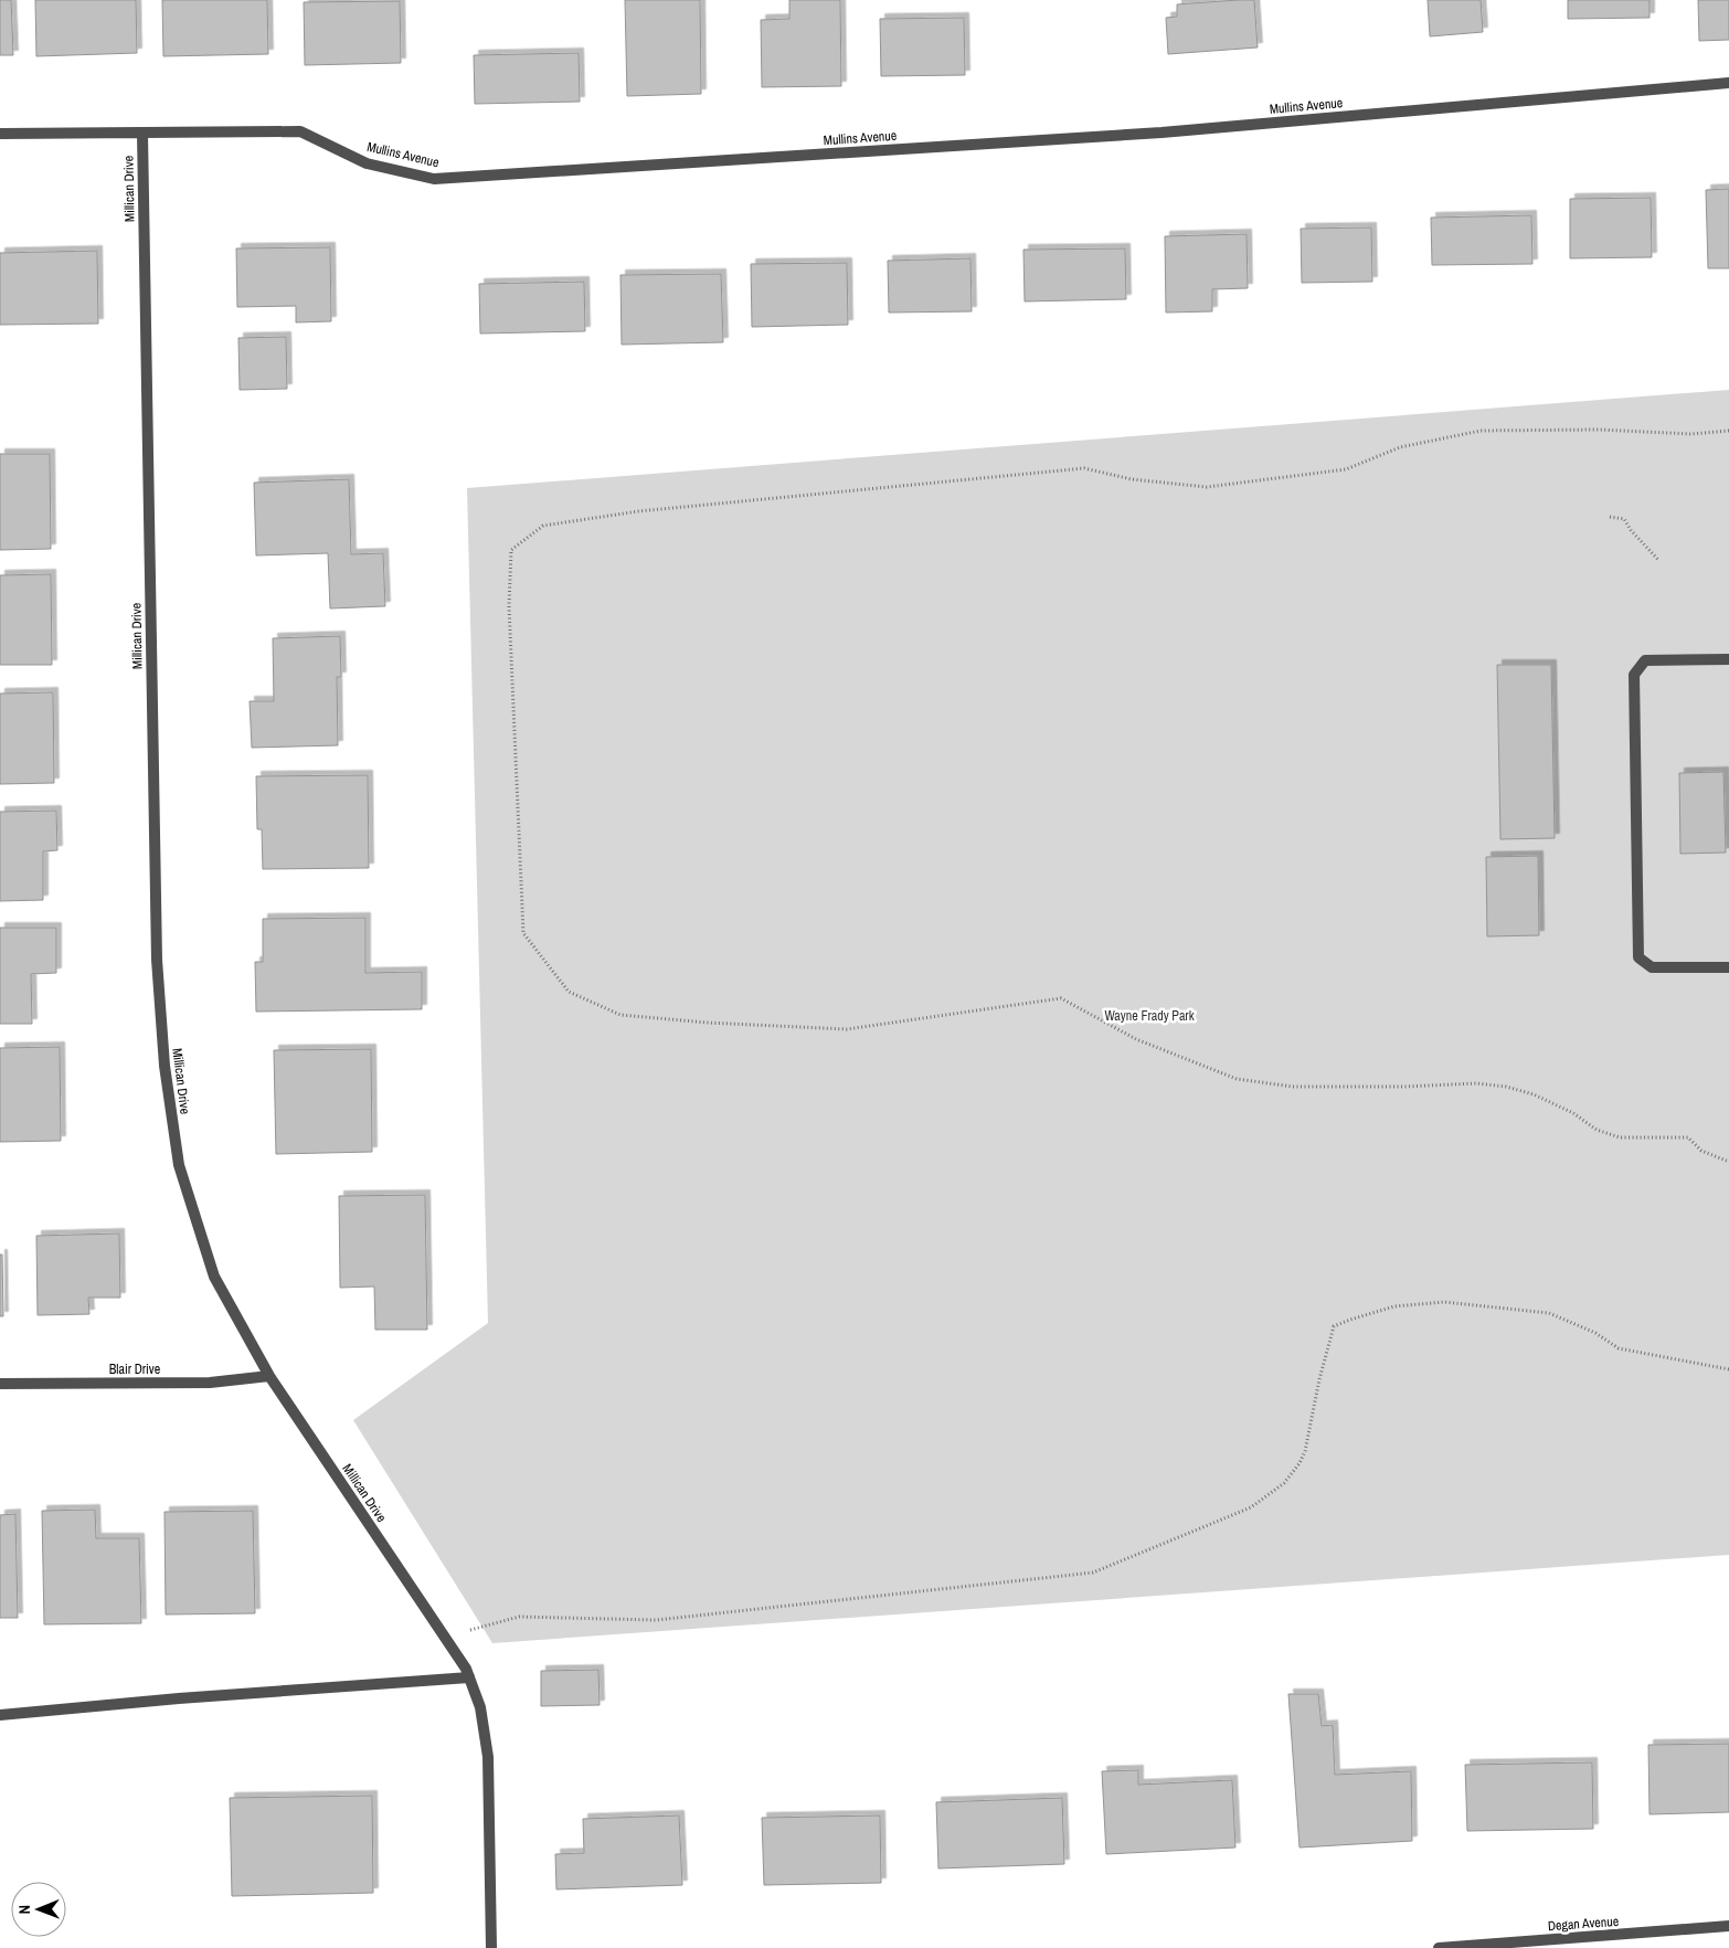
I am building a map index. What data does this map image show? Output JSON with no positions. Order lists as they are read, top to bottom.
{
  "streets": {
    "street": [
      "Mullins Avenue",
      "Millican Drive",
      "Blair Drive",
      "Degan Avenue"
    ]
  },
  "crossings": [
    ["Mullins Avenue", "Millican Drive"],
    ["Millican Drive", "Blair Drive"]
  ],
  "parks": ["Wayne Frady Park"],
  "north": "left"
}
